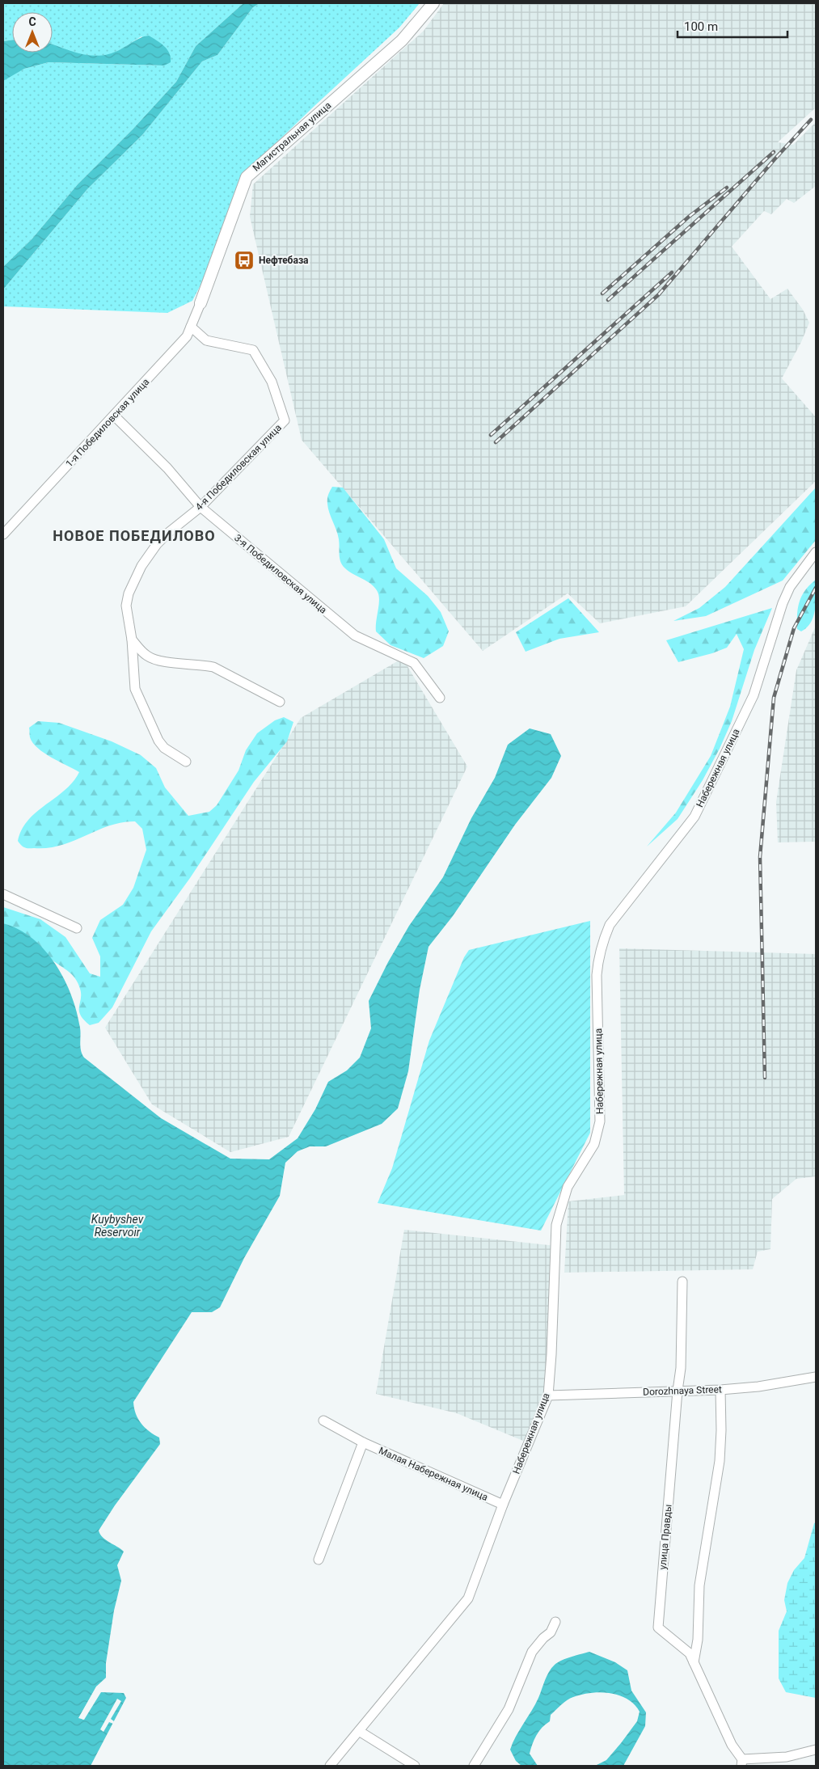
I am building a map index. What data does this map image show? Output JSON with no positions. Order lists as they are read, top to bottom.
{
  "streets": {
    "street": [
      "Магистральная улица",
      "1-я Победиловская улица",
      "4-я Победиловская улица",
      "3-я Победиловская улица",
      "Набережная улица",
      "Dorozhnaya Street",
      "Малая Набережная улица",
      "улица Правды"
    ]
  },
  "crossings": [
    ["Магистральная улица", "1-я Победиловская улица"],
    ["1-я Победиловская улица", "4-я Победиловская улица"],
    ["1-я Победиловская улица", "3-я Победиловская улица"],
    ["4-я Победиловская улица", "3-я Победиловская улица"],
    ["Набережная улица", "Dorozhnaya Street"],
    ["Набережная улица", "Малая Набережная улица"],
    ["Dorozhnaya Street", "улица Правды"]
  ],
  "districts": ["НОВОЕ ПОБЕДИЛОВО"],
  "water": ["Kuybyshev Reservoir"],
  "places": {
    "bus stop": ["Нефтебаза"]
  },
  "scale_bar": "100 m",
  "north": "top"
}
